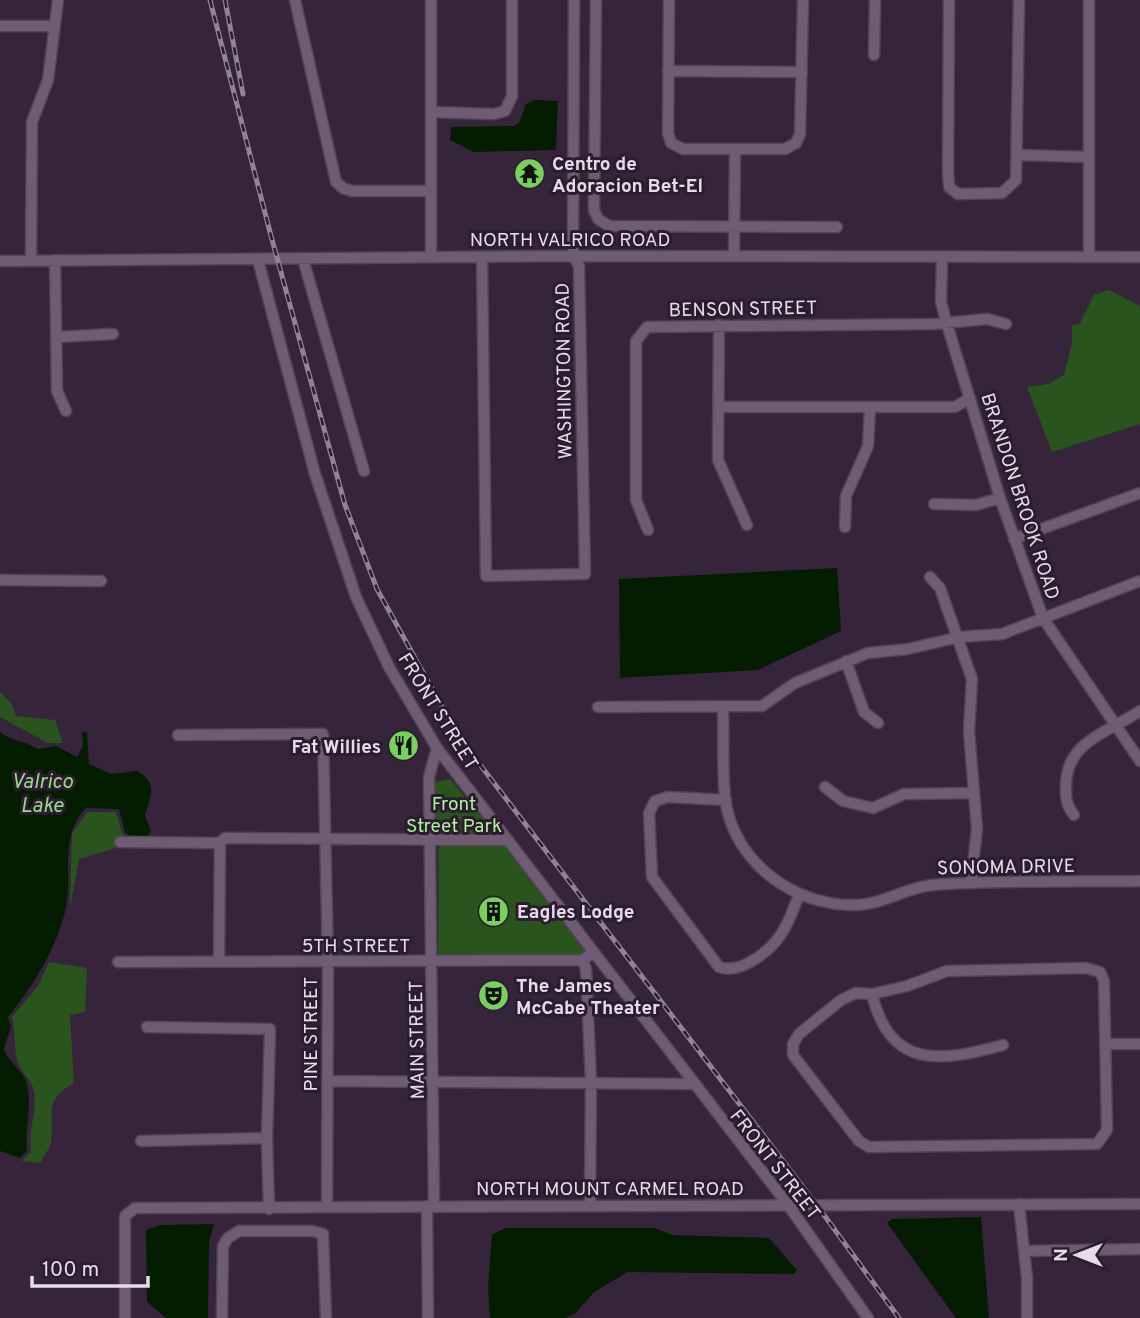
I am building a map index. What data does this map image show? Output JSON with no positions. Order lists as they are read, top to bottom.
{
  "streets": {
    "street": [
      "NORTH VALRICO ROAD",
      "BENSON STREET",
      "WASHINGTON ROAD",
      "BRANDON BROOK ROAD",
      "FRONT STREET",
      "SONOMA DRIVE",
      "5TH STREET",
      "PINE STREET",
      "MAIN STREET",
      "NORTH MOUNT CARMEL ROAD"
    ]
  },
  "crossings": [
    ["NORTH VALRICO ROAD", "WASHINGTON ROAD"],
    ["NORTH VALRICO ROAD", "BRANDON BROOK ROAD"],
    ["NORTH VALRICO ROAD", "FRONT STREET"],
    ["BENSON STREET", "BRANDON BROOK ROAD"],
    ["FRONT STREET", "MAIN STREET"],
    ["FRONT STREET", "NORTH MOUNT CARMEL ROAD"],
    ["5TH STREET", "PINE STREET"],
    ["5TH STREET", "MAIN STREET"],
    ["PINE STREET", "NORTH MOUNT CARMEL ROAD"],
    ["MAIN STREET", "NORTH MOUNT CARMEL ROAD"]
  ],
  "water": ["Valrico Lake"],
  "parks": ["Front Street Park"],
  "places": {
    "temple": ["Centro de Adoracion Bet-El"],
    "restaurant": ["Fat Willies"],
    "building": ["Eagles Lodge"],
    "theatre": ["The James McCabe Theater"]
  },
  "scale_bar": "100 m",
  "north": "left"
}
